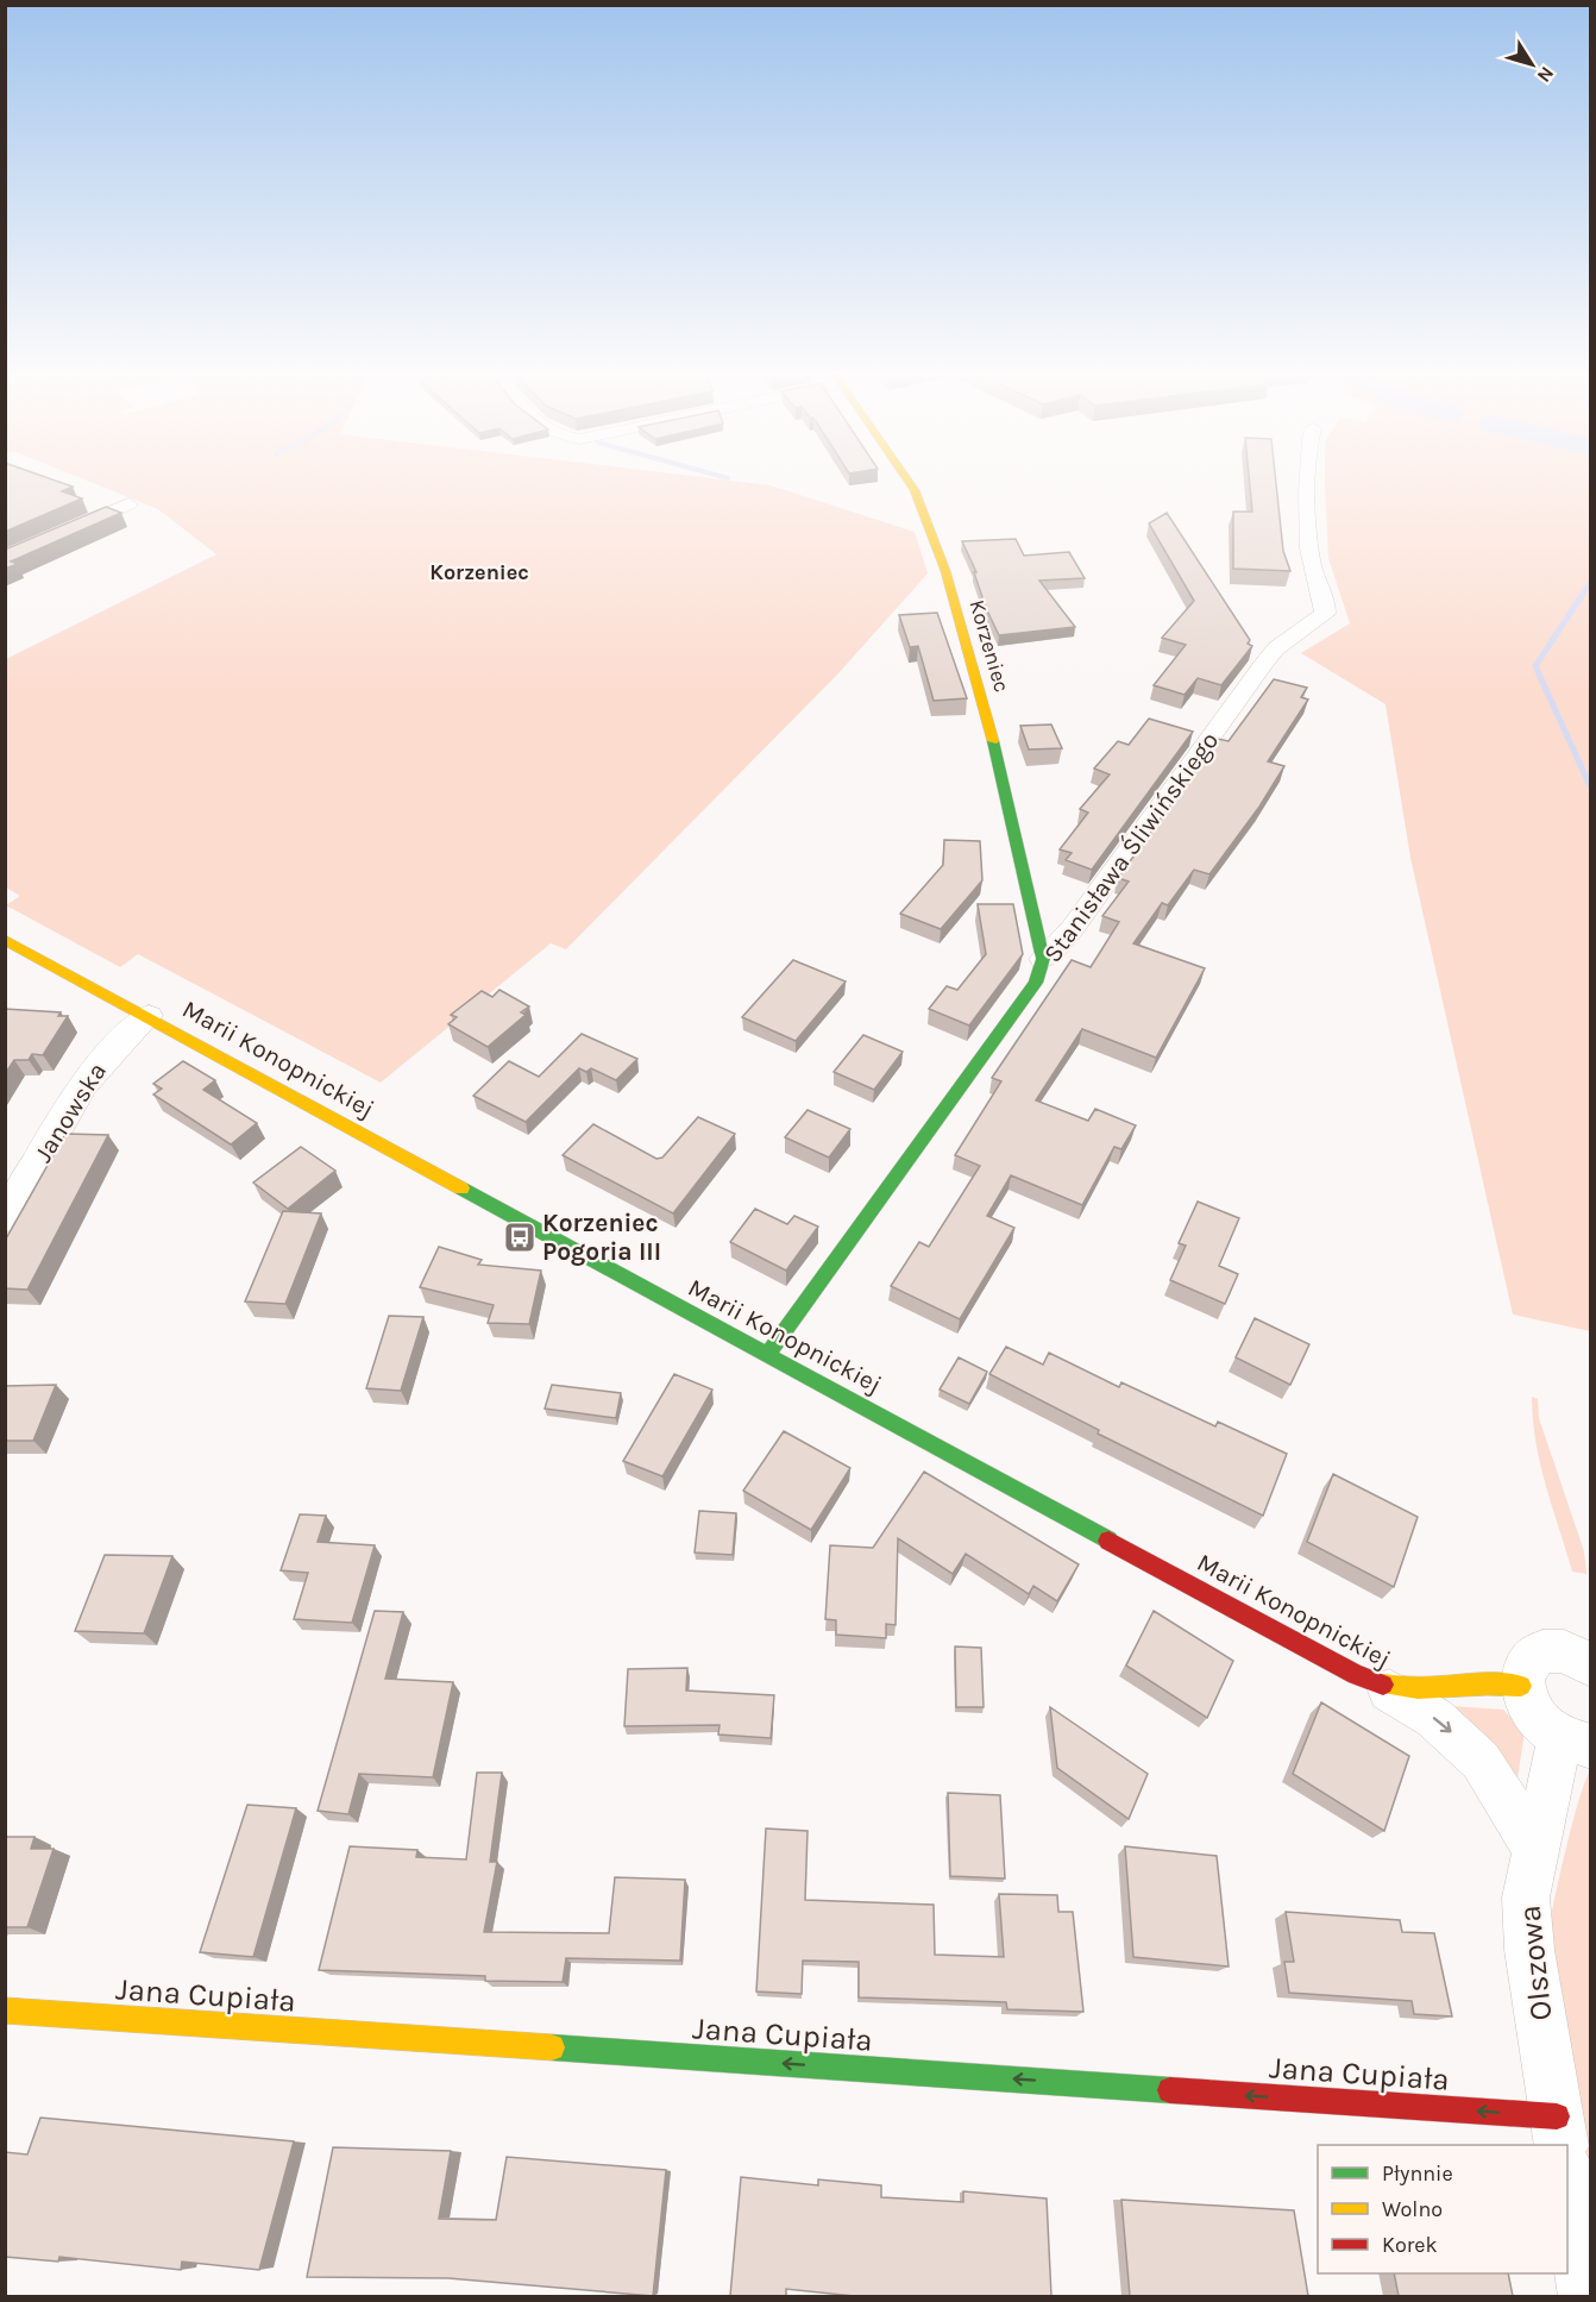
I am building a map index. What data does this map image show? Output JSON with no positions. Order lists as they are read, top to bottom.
{
  "streets": {
    "street": [
      "Korzeniec",
      "Stanisława Śliwińskiego",
      "Marii Konopnickiej",
      "Janowska",
      "Olszowa",
      "Jana Cupiała"
    ]
  },
  "crossings": [
    ["Korzeniec", "Stanisława Śliwińskiego"],
    ["Stanisława Śliwińskiego", "Marii Konopnickiej"],
    ["Marii Konopnickiej", "Janowska"],
    ["Olszowa", "Jana Cupiała"]
  ],
  "one_way": ["Jana Cupiała"],
  "districts": ["Korzeniec"],
  "places": {
    "bus stop": ["Korzeniec Pogoria III"]
  },
  "legend": ["Płynnie", "Wolno", "Korek"],
  "north": "bottom right"
}
